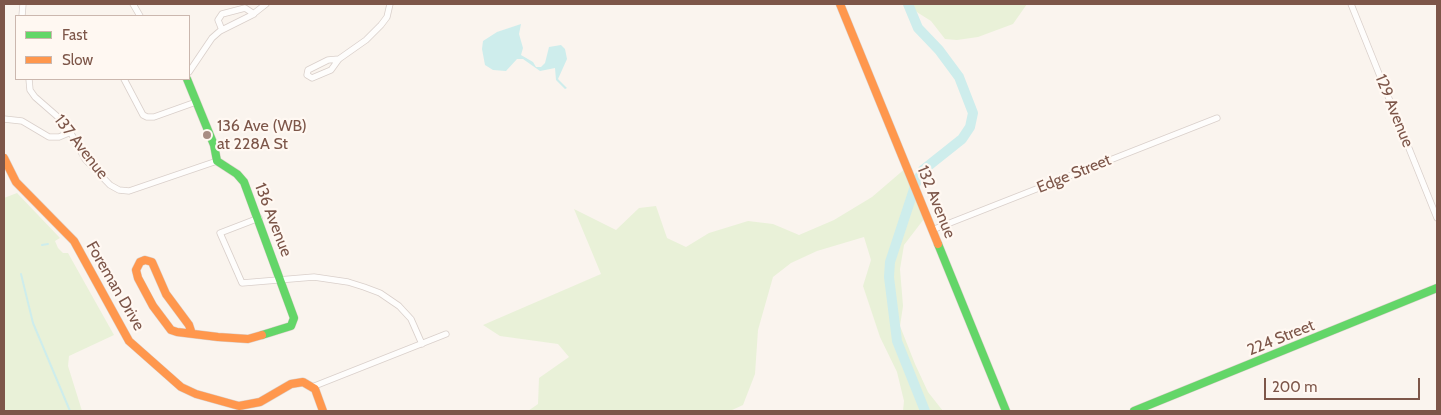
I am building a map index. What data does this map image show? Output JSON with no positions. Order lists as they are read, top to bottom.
{
  "streets": {
    "street": [
      "129 Avenue",
      "137 Avenue",
      "Edge Street",
      "132 Avenue",
      "136 Avenue",
      "Foreman Drive",
      "224 Street"
    ]
  },
  "crossings": [
    ["137 Avenue", "136 Avenue"],
    ["Edge Street", "132 Avenue"]
  ],
  "places": ["136 Ave (WB) at 228A St"],
  "legend": ["Fast", "Slow"],
  "scale_bar": "200 m"
}
